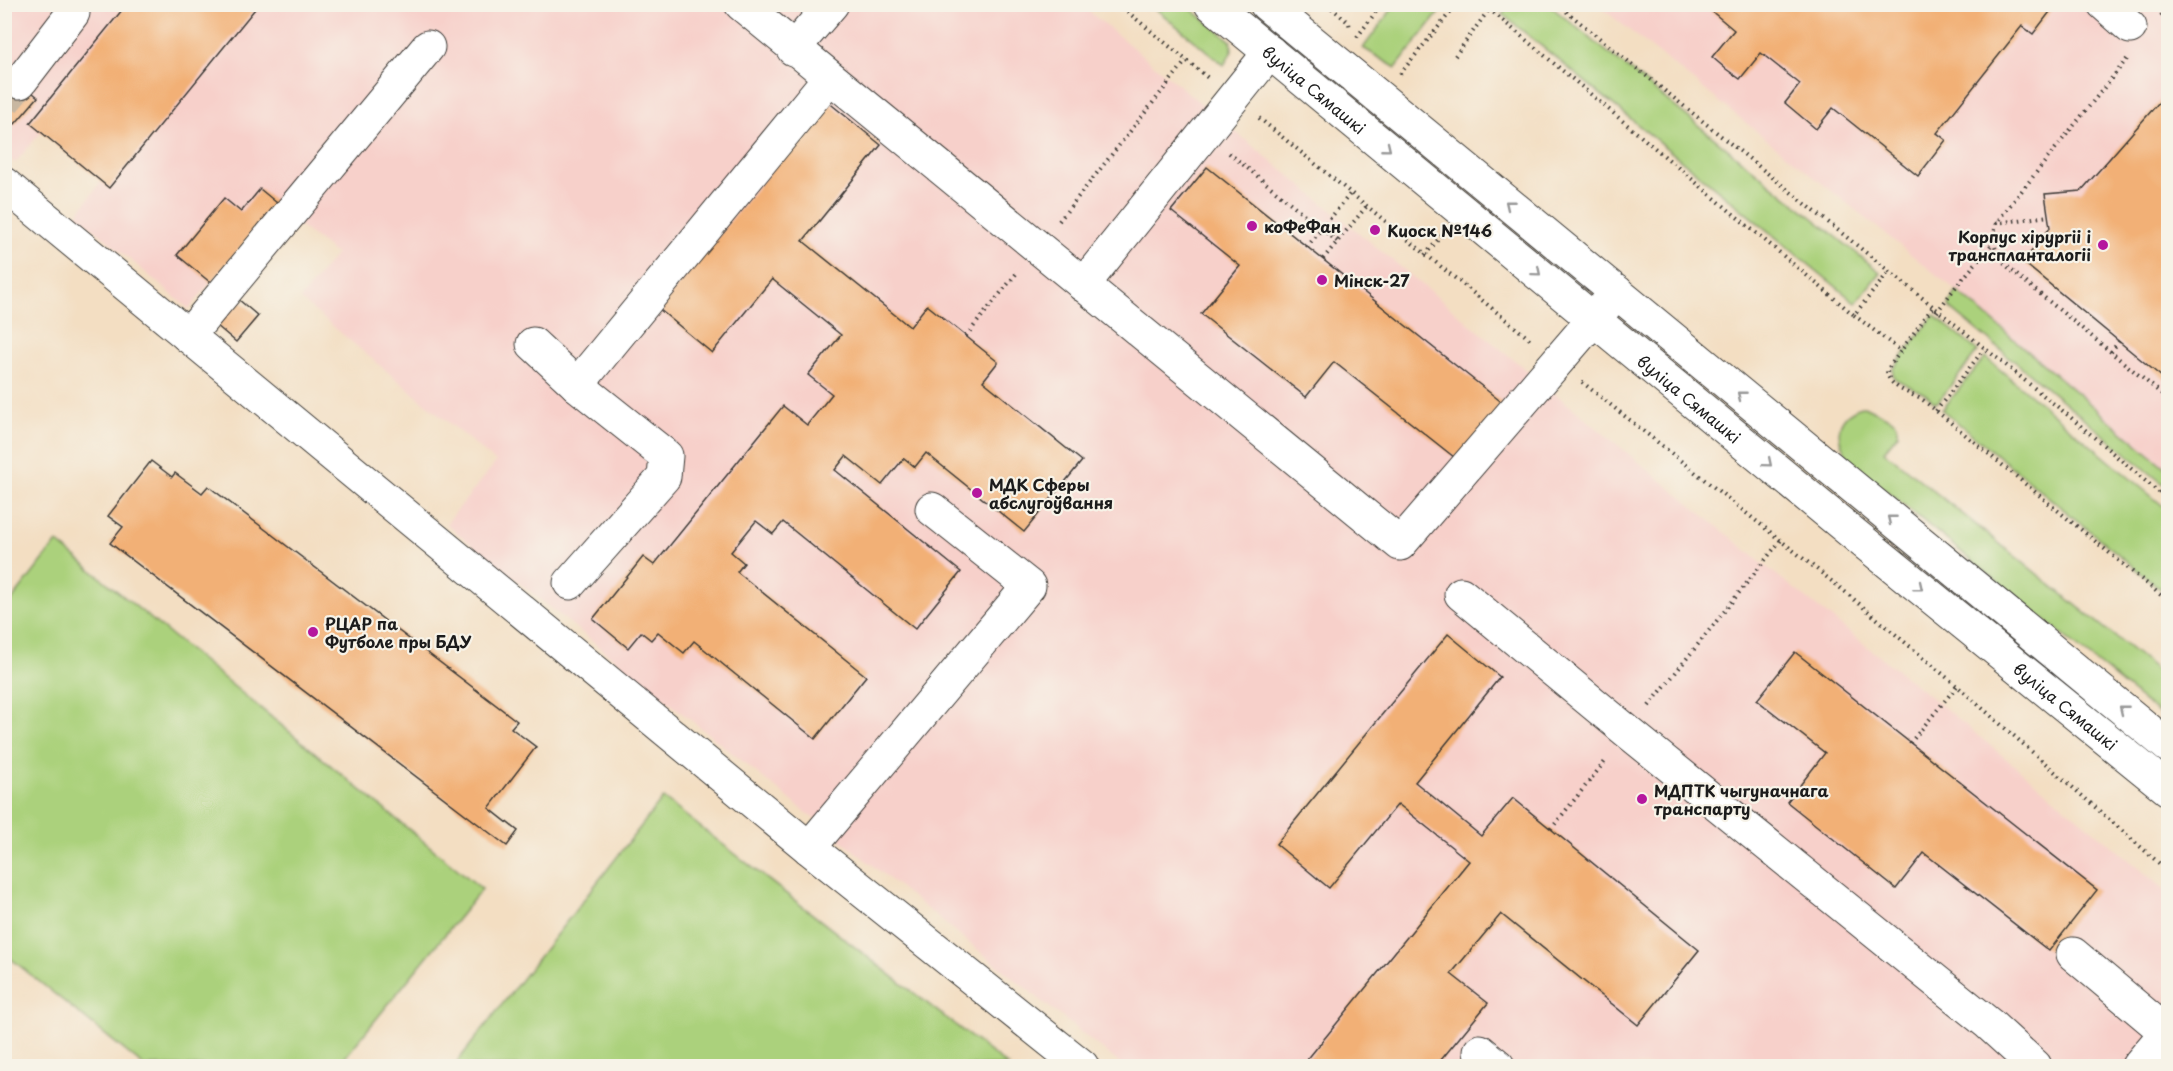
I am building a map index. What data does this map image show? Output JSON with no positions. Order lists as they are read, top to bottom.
{
  "streets": {
    "main road": ["вуліца Сямашкі"]
  },
  "places": [
    "коФеФан",
    "Киоск №146",
    "Корпус хірургіі і транспланталогіі",
    "Мінск-27",
    "МДК Сферы абслугоўвання",
    "РЦАР па Футболе пры БДУ",
    "МДПТК чыгуначнага транспарту"
  ]
}
